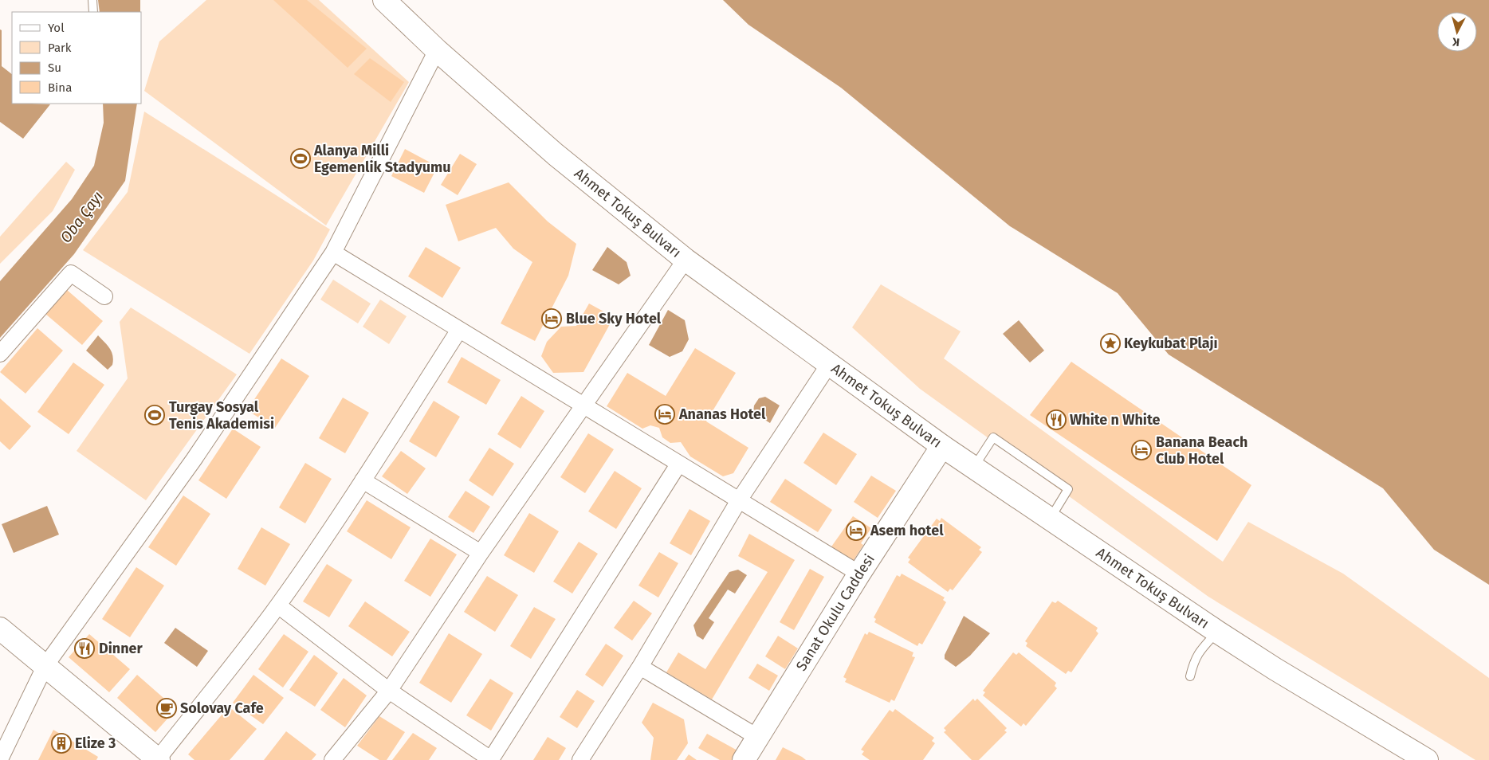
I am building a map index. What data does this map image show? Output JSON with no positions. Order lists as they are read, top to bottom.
{
  "streets": {
    "main road": ["Ahmet Tokuş Bulvarı", "Sanat Okulu Caddesi"]
  },
  "crossings": [
    ["Ahmet Tokuş Bulvarı", "Sanat Okulu Caddesi"]
  ],
  "water": ["Oba Çayı"],
  "places": {
    "sports": ["Alanya Milli Egemenlik Stadyumu", "Turgay Sosyal Tenis Akademisi"],
    "hotel": [
      "Blue Sky Hotel",
      "Ananas Hotel",
      "Banana Beach Club Hotel",
      "Asem hotel"
    ],
    "place": ["Keykubat Plajı"],
    "restaurant": ["White n White", "Dinner"],
    "cafe": ["Solovay Cafe"],
    "building": ["Elize 3"]
  },
  "legend": [
    "Yol",
    "Park",
    "Su",
    "Bina"
  ],
  "north": "bottom"
}
